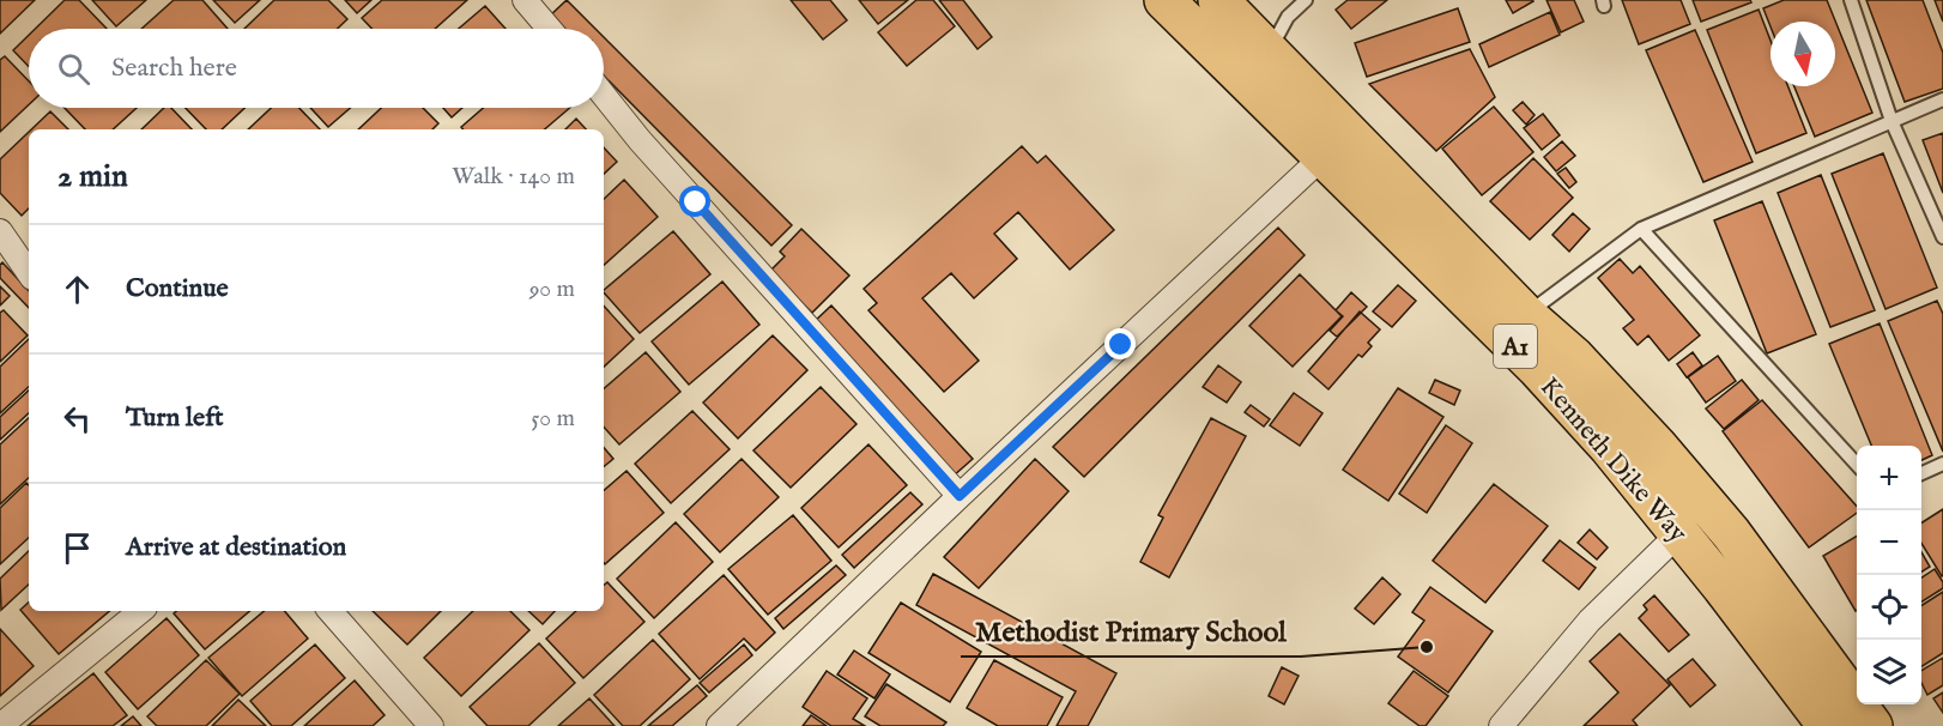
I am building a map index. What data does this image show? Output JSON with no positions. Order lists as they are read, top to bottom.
{
  "streets": {
    "highway": ["A1", "Kenneth Dike Way"]
  },
  "places": ["Methodist Primary School"],
  "north": "bottom",
  "page": {
    "search": "Search here",
    "heading": ["2 min", "Walk · 140 m"],
    "list": [
      ["Continue", "90 m"],
      ["Turn left", "50 m"],
      "Arrive at destination"
    ],
    "map_buttons": ["+", "−"]
  }
}
